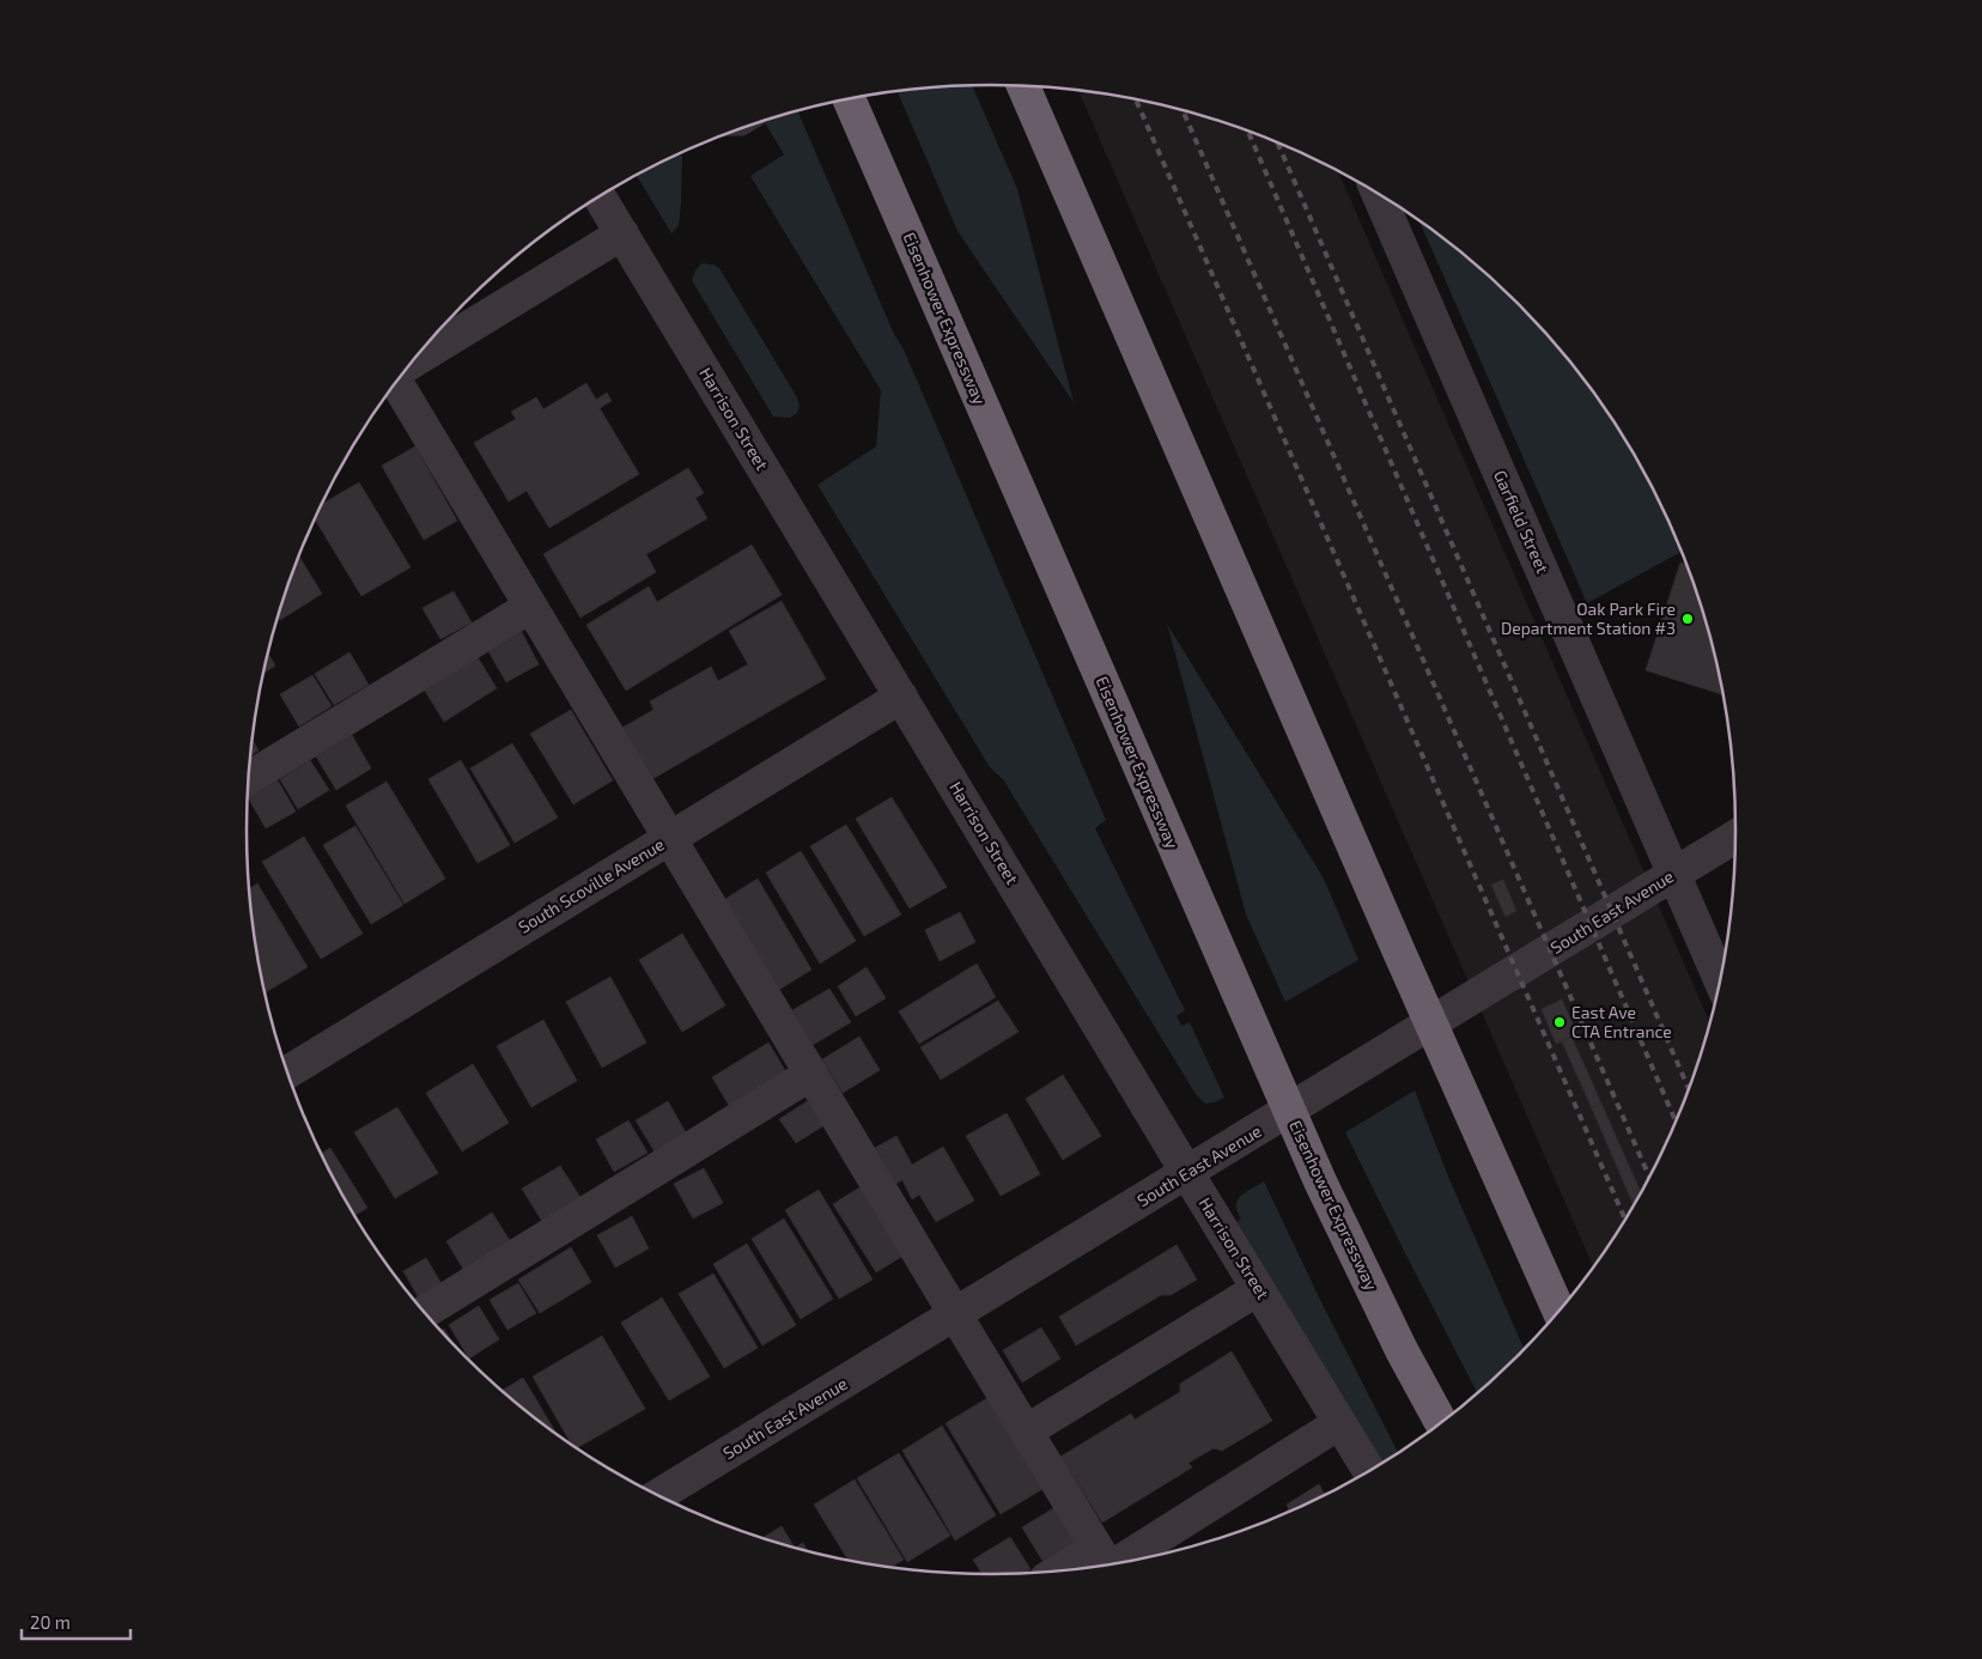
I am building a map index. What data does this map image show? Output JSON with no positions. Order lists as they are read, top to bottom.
{
  "streets": {
    "highway": ["Eisenhower Expressway"],
    "street": [
      "Harrison Street",
      "Garfield Street",
      "South Scoville Avenue",
      "South East Avenue"
    ]
  },
  "crossings": [
    ["Harrison Street", "South Scoville Avenue"],
    ["Harrison Street", "South East Avenue"],
    ["Garfield Street", "South East Avenue"]
  ],
  "places": ["Oak Park Fire Department Station #3", "East Ave CTA Entrance"],
  "scale_bar": "20 m"
}
